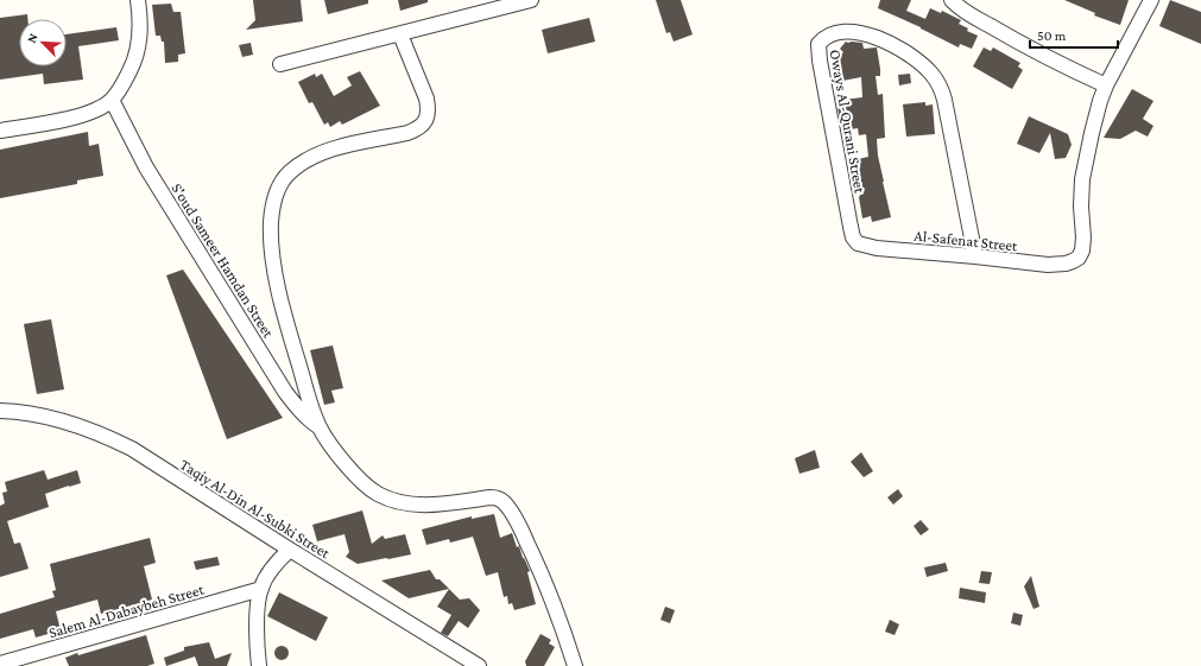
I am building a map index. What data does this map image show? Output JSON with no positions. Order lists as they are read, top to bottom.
{
  "streets": {
    "street": [
      "Oways Al-Qurani Street",
      "Al-Safenat Street",
      "S'oud Sameer Hamdan Street",
      "Taqiy Al-Din Al-Subki Street",
      "Salem Al-Dabaybeh Street"
    ]
  },
  "crossings": [
    ["Oways Al-Qurani Street", "Al-Safenat Street"]
  ],
  "scale_bar": "50 m",
  "north": "top left"
}
